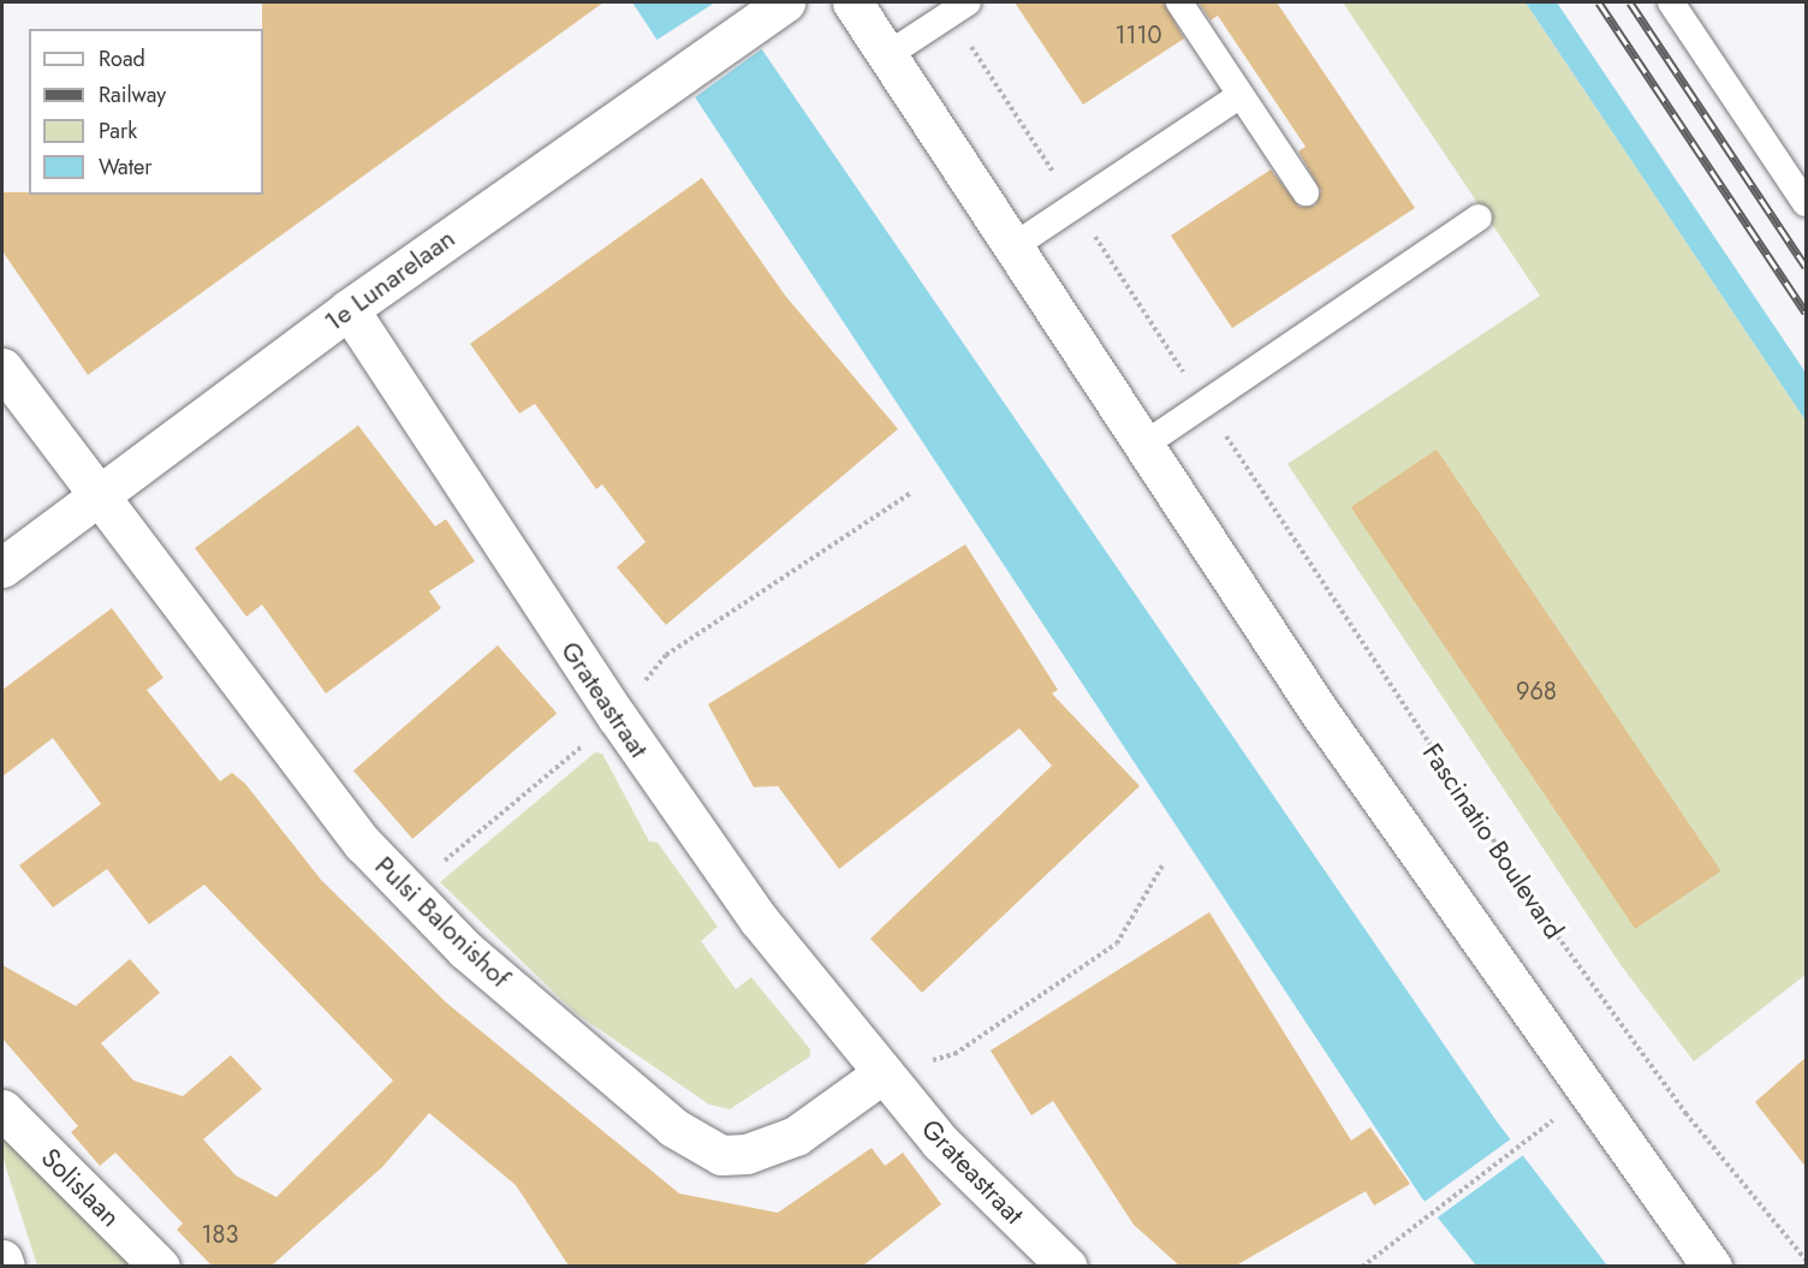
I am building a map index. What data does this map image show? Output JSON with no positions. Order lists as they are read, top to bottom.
{
  "streets": {
    "street": [
      "1e Lunarelaan",
      "Grateastraat",
      "Pulsi Balonishof",
      "Solislaan"
    ],
    "path": ["Fascinatio Boulevard"]
  },
  "crossings": [
    ["1e Lunarelaan", "Grateastraat"],
    ["1e Lunarelaan", "Pulsi Balonishof"],
    ["Grateastraat", "Pulsi Balonishof"]
  ],
  "house_numbers": ["1110", "968", "183"],
  "legend": [
    "Road",
    "Railway",
    "Park",
    "Water"
  ]
}
